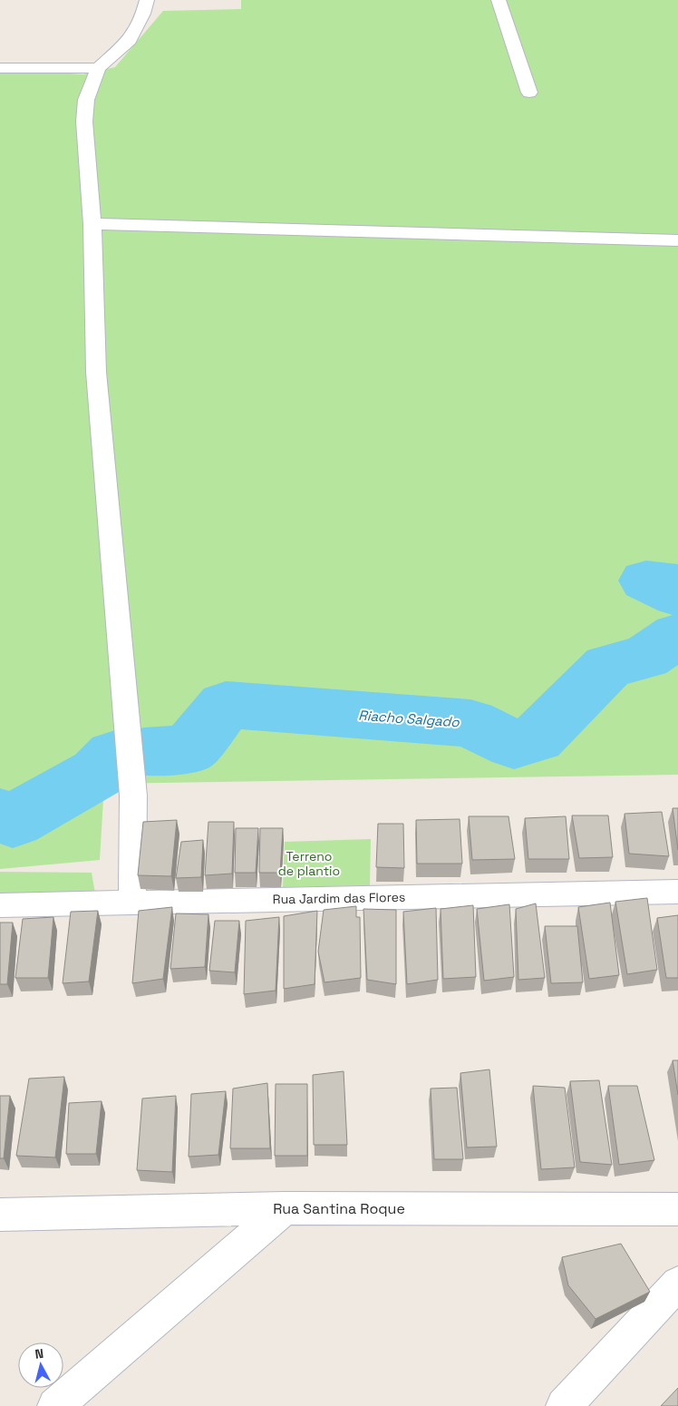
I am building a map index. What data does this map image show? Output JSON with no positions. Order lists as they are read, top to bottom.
{
  "streets": {
    "street": ["Rua Jardim das Flores", "Rua Santina Roque"]
  },
  "water": ["Riacho Salgado"],
  "parks": ["Terreno de plantio"],
  "north": "top"
}
